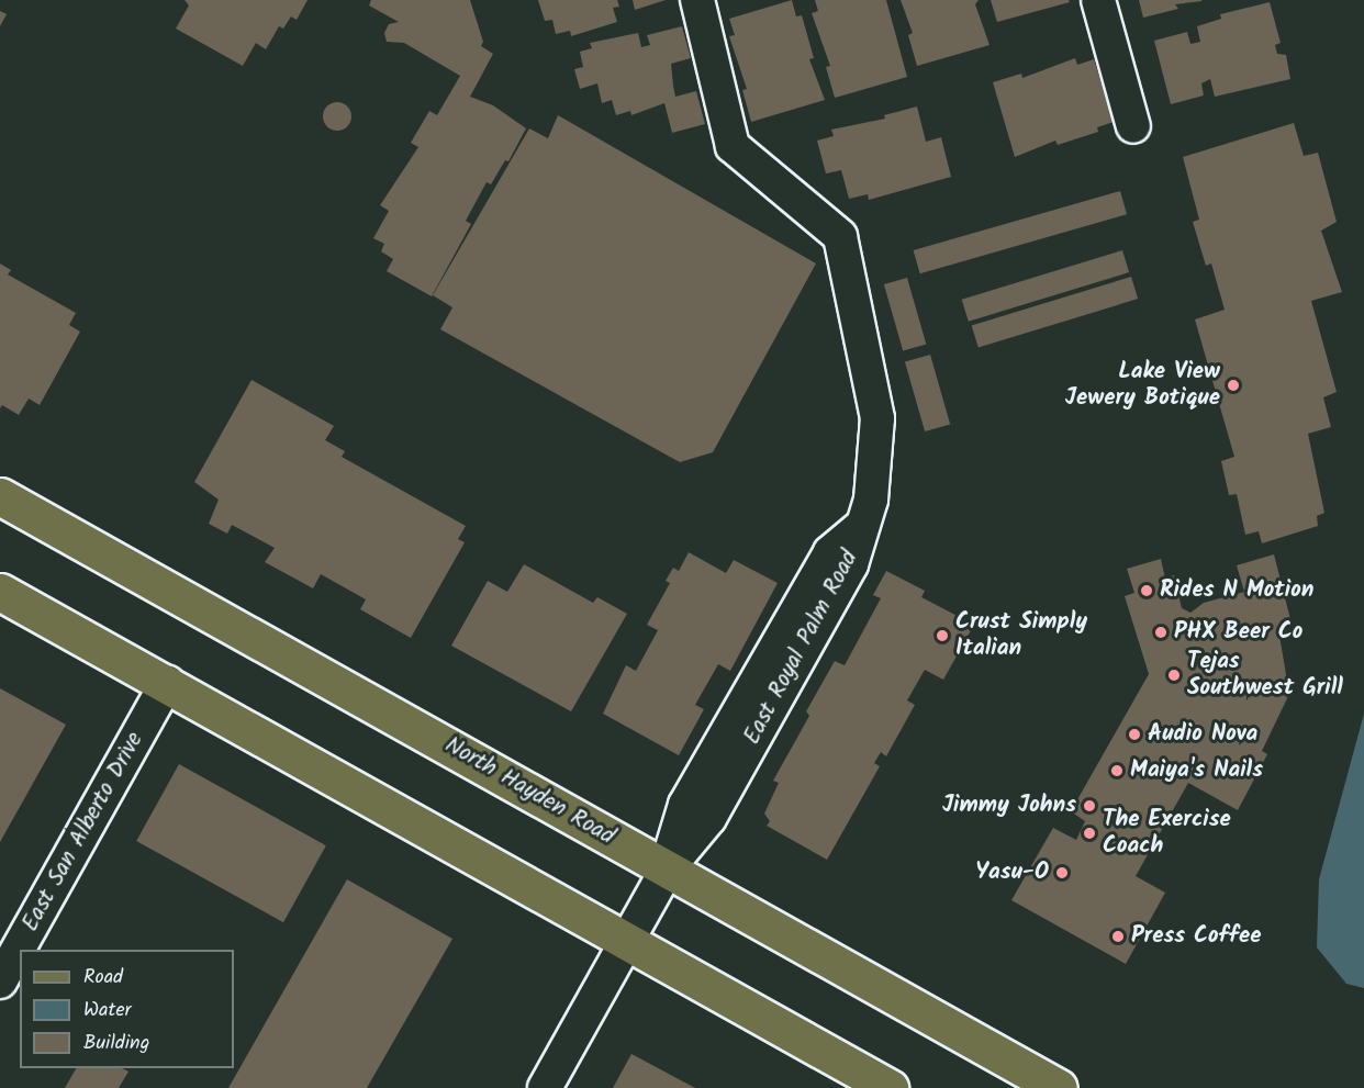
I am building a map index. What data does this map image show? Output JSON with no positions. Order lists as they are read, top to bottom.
{
  "streets": {
    "main road": ["North Hayden Road"],
    "street": ["East Royal Palm Road", "East San Alberto Drive"]
  },
  "crossings": [
    ["East Royal Palm Road", "North Hayden Road"]
  ],
  "places": [
    "Lake View Jewery Botique",
    "Rides N Motion",
    "PHX Beer Co",
    "Crust Simply Italian",
    "Tejas Southwest Grill",
    "Audio Nova",
    "Maiya's Nails",
    "Jimmy Johns",
    "The Exercise Coach",
    "Yasu-O",
    "Press Coffee"
  ],
  "legend": ["Road", "Water", "Building"]
}
